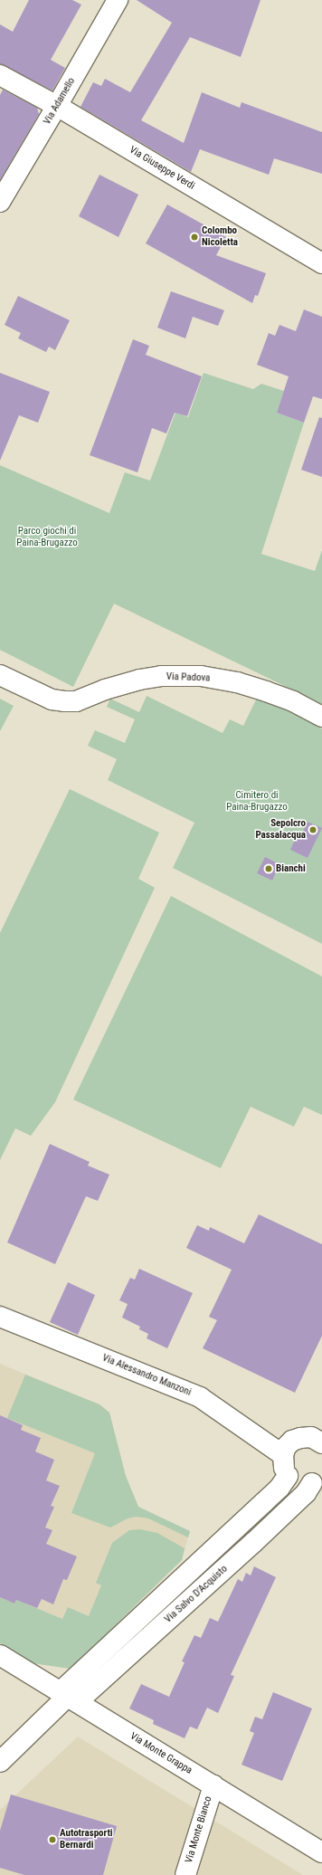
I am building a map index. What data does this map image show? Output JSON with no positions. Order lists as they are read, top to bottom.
{
  "streets": {
    "street": [
      "Via Adamello",
      "Via Giuseppe Verdi",
      "Via Padova",
      "Via Alessandro Manzoni",
      "Via Salvo D'Acquisto",
      "Via Monte Grappa",
      "Via Monte Bianco"
    ]
  },
  "crossings": [
    ["Via Adamello", "Via Giuseppe Verdi"],
    ["Via Salvo D'Acquisto", "Via Monte Grappa"],
    ["Via Monte Grappa", "Via Monte Bianco"]
  ],
  "parks": ["Parco giochi di Paina-Brugazzo", "Cimitero di Paina-Brugazzo"],
  "places": [
    "Colombo Nicoletta",
    "Sepolcro Passalacqua",
    "Bianchi",
    "Autotrasporti Bernardi"
  ]
}
